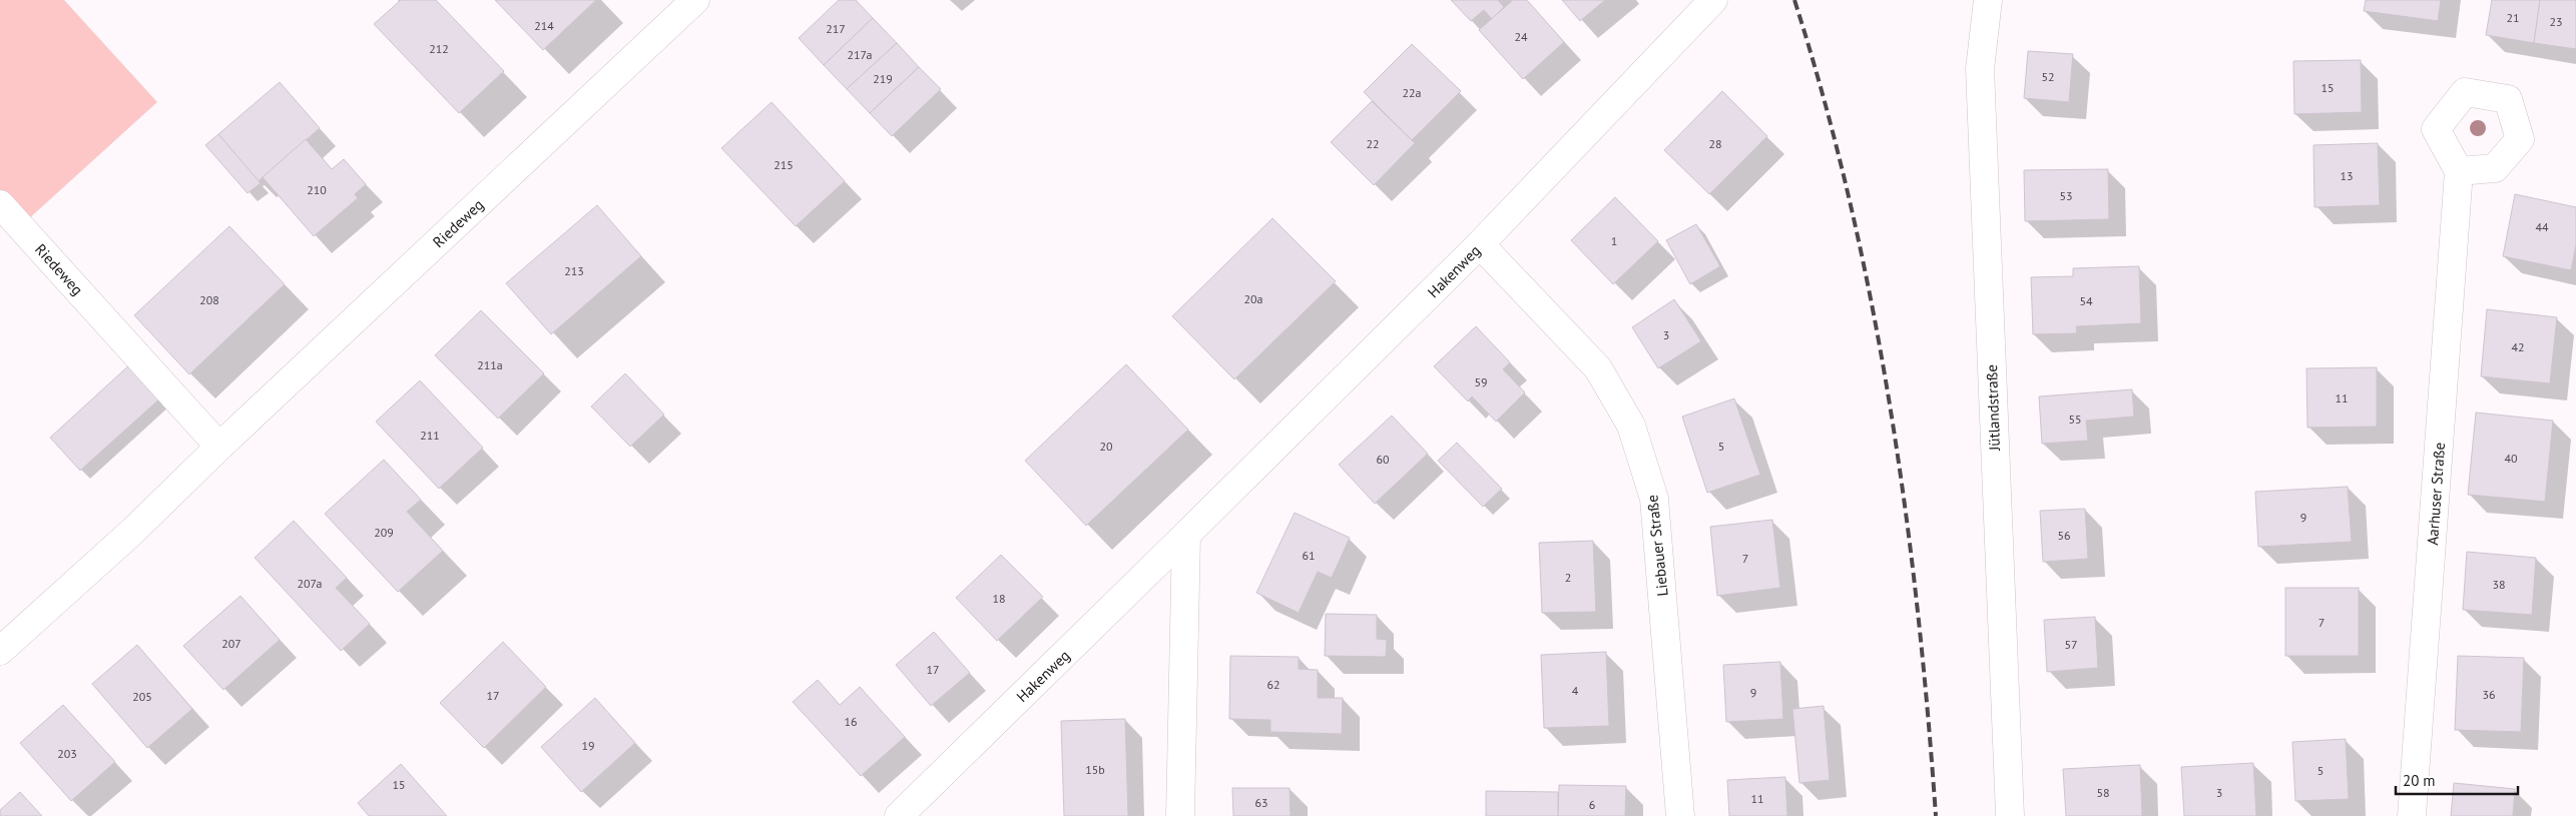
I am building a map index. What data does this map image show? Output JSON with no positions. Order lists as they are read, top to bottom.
{
  "streets": {
    "street": [
      "Riedeweg",
      "Hakenweg",
      "Jütlandstraße",
      "Aarhuser Straße",
      "Liebauer Straße"
    ]
  },
  "crossings": [
    ["Hakenweg", "Liebauer Straße"]
  ],
  "house_numbers": [
    "21",
    "23",
    "214",
    "217",
    "24",
    "212",
    "217a",
    "52",
    "219",
    "15",
    "22a",
    "22",
    "28",
    "215",
    "13",
    "210",
    "53",
    "44",
    "1",
    "213",
    "20a",
    "208",
    "54",
    "3",
    "42",
    "211a",
    "59",
    "11",
    "55",
    "211",
    "20",
    "5",
    "40",
    "60",
    "9",
    "209",
    "56",
    "61",
    "7",
    "2",
    "207a",
    "38",
    "18",
    "7",
    "207",
    "57",
    "17",
    "62",
    "4",
    "9",
    "36",
    "17",
    "205",
    "16",
    "19",
    "203",
    "15b",
    "5",
    "15",
    "58",
    "3",
    "11",
    "63",
    "6"
  ],
  "scale_bar": "20 m"
}
